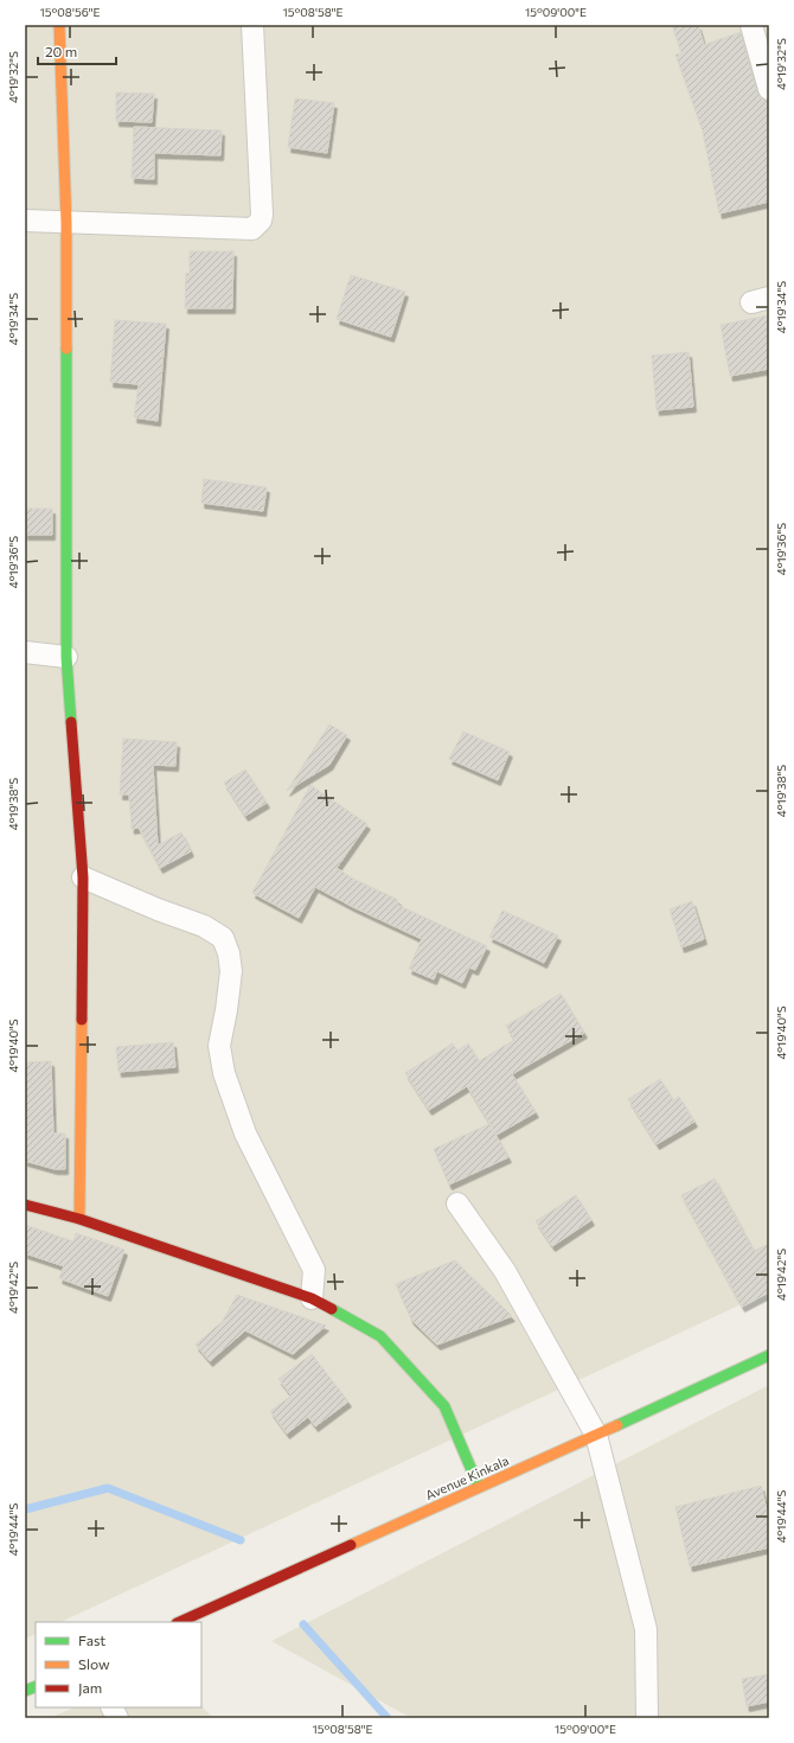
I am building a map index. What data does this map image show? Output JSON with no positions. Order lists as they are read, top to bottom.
{
  "streets": {
    "street": ["Avenue Kinkala"]
  },
  "legend": ["Fast", "Slow", "Jam"],
  "scale_bar": "20 m",
  "coordinates": [
    "15°08'56\"E",
    "15°08'58\"E",
    "15°09'00\"E",
    "4°19'32\"S",
    "4°19'34\"S",
    "4°19'36\"S",
    "4°19'38\"S",
    "4°19'40\"S",
    "4°19'42\"S",
    "4°19'44\"S"
  ]
}
